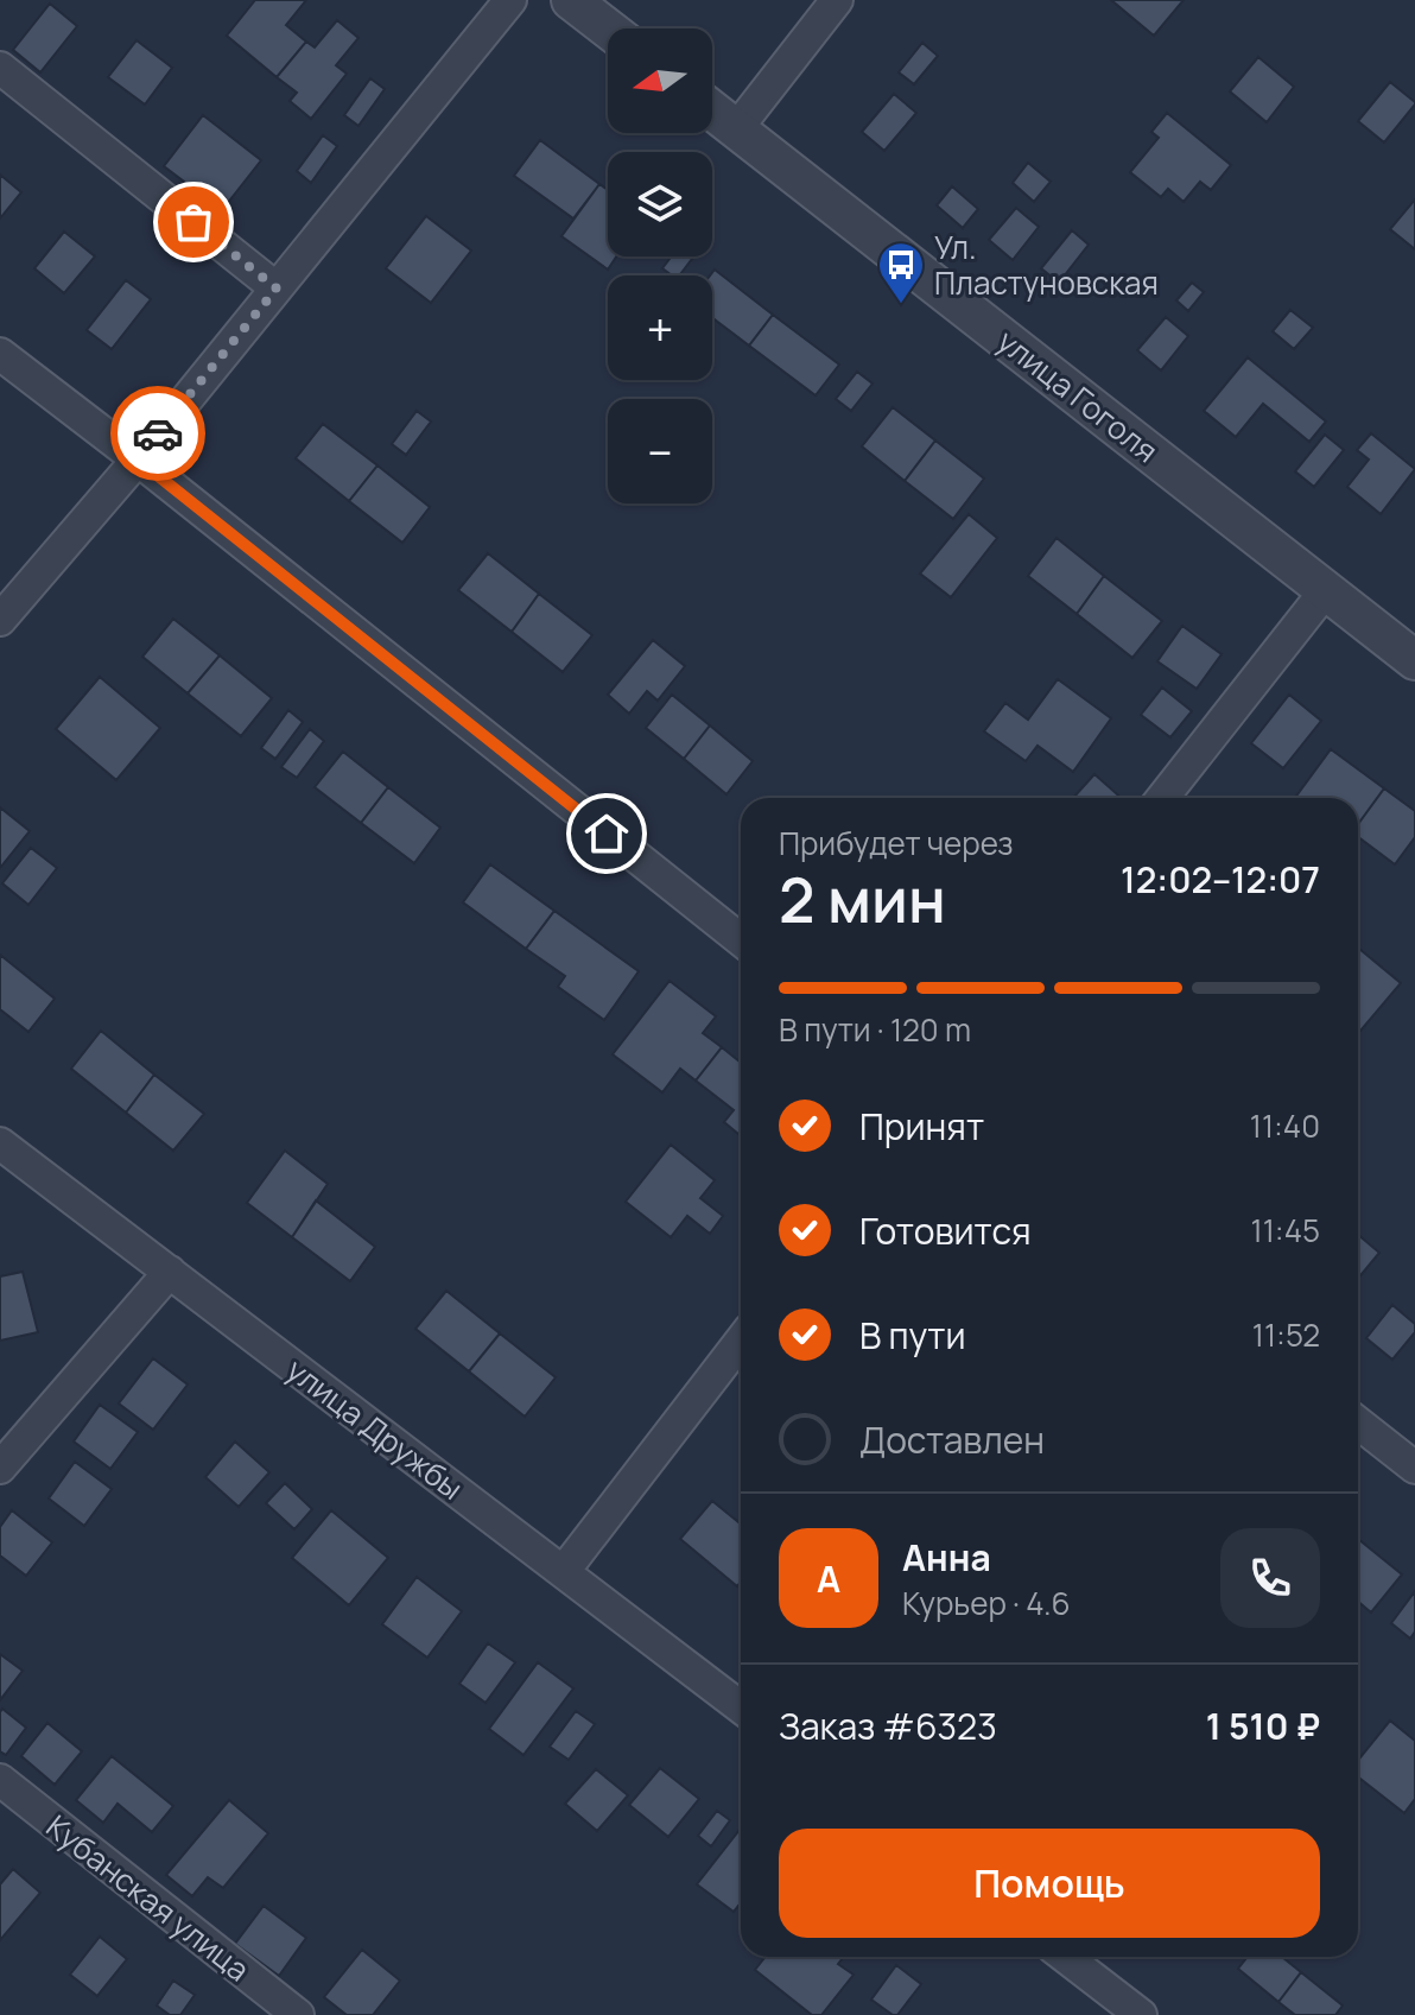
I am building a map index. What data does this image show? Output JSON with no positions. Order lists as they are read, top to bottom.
{
  "streets": {
    "street": ["улица Гоголя", "улица Дружбы", "Кубанская улица"]
  },
  "places": {
    "bus stop": ["Ул. Пластуновская"]
  },
  "north": "left",
  "page": {
    "map_buttons": ["+", "−"],
    "heading": ["2 мин", "Прибудет через", "12:02–12:07"],
    "panel": [
      "Анна",
      "Курьер · 4.6",
      "Заказ #6323",
      "1 510 ₽"
    ],
    "bar": "В пути · 120 m",
    "list": [
      ["Принят", "11:40"],
      ["Готовится", "11:45"],
      ["В пути", "11:52"],
      "Доставлен"
    ],
    "round": "А",
    "buttons": "Помощь"
  }
}
